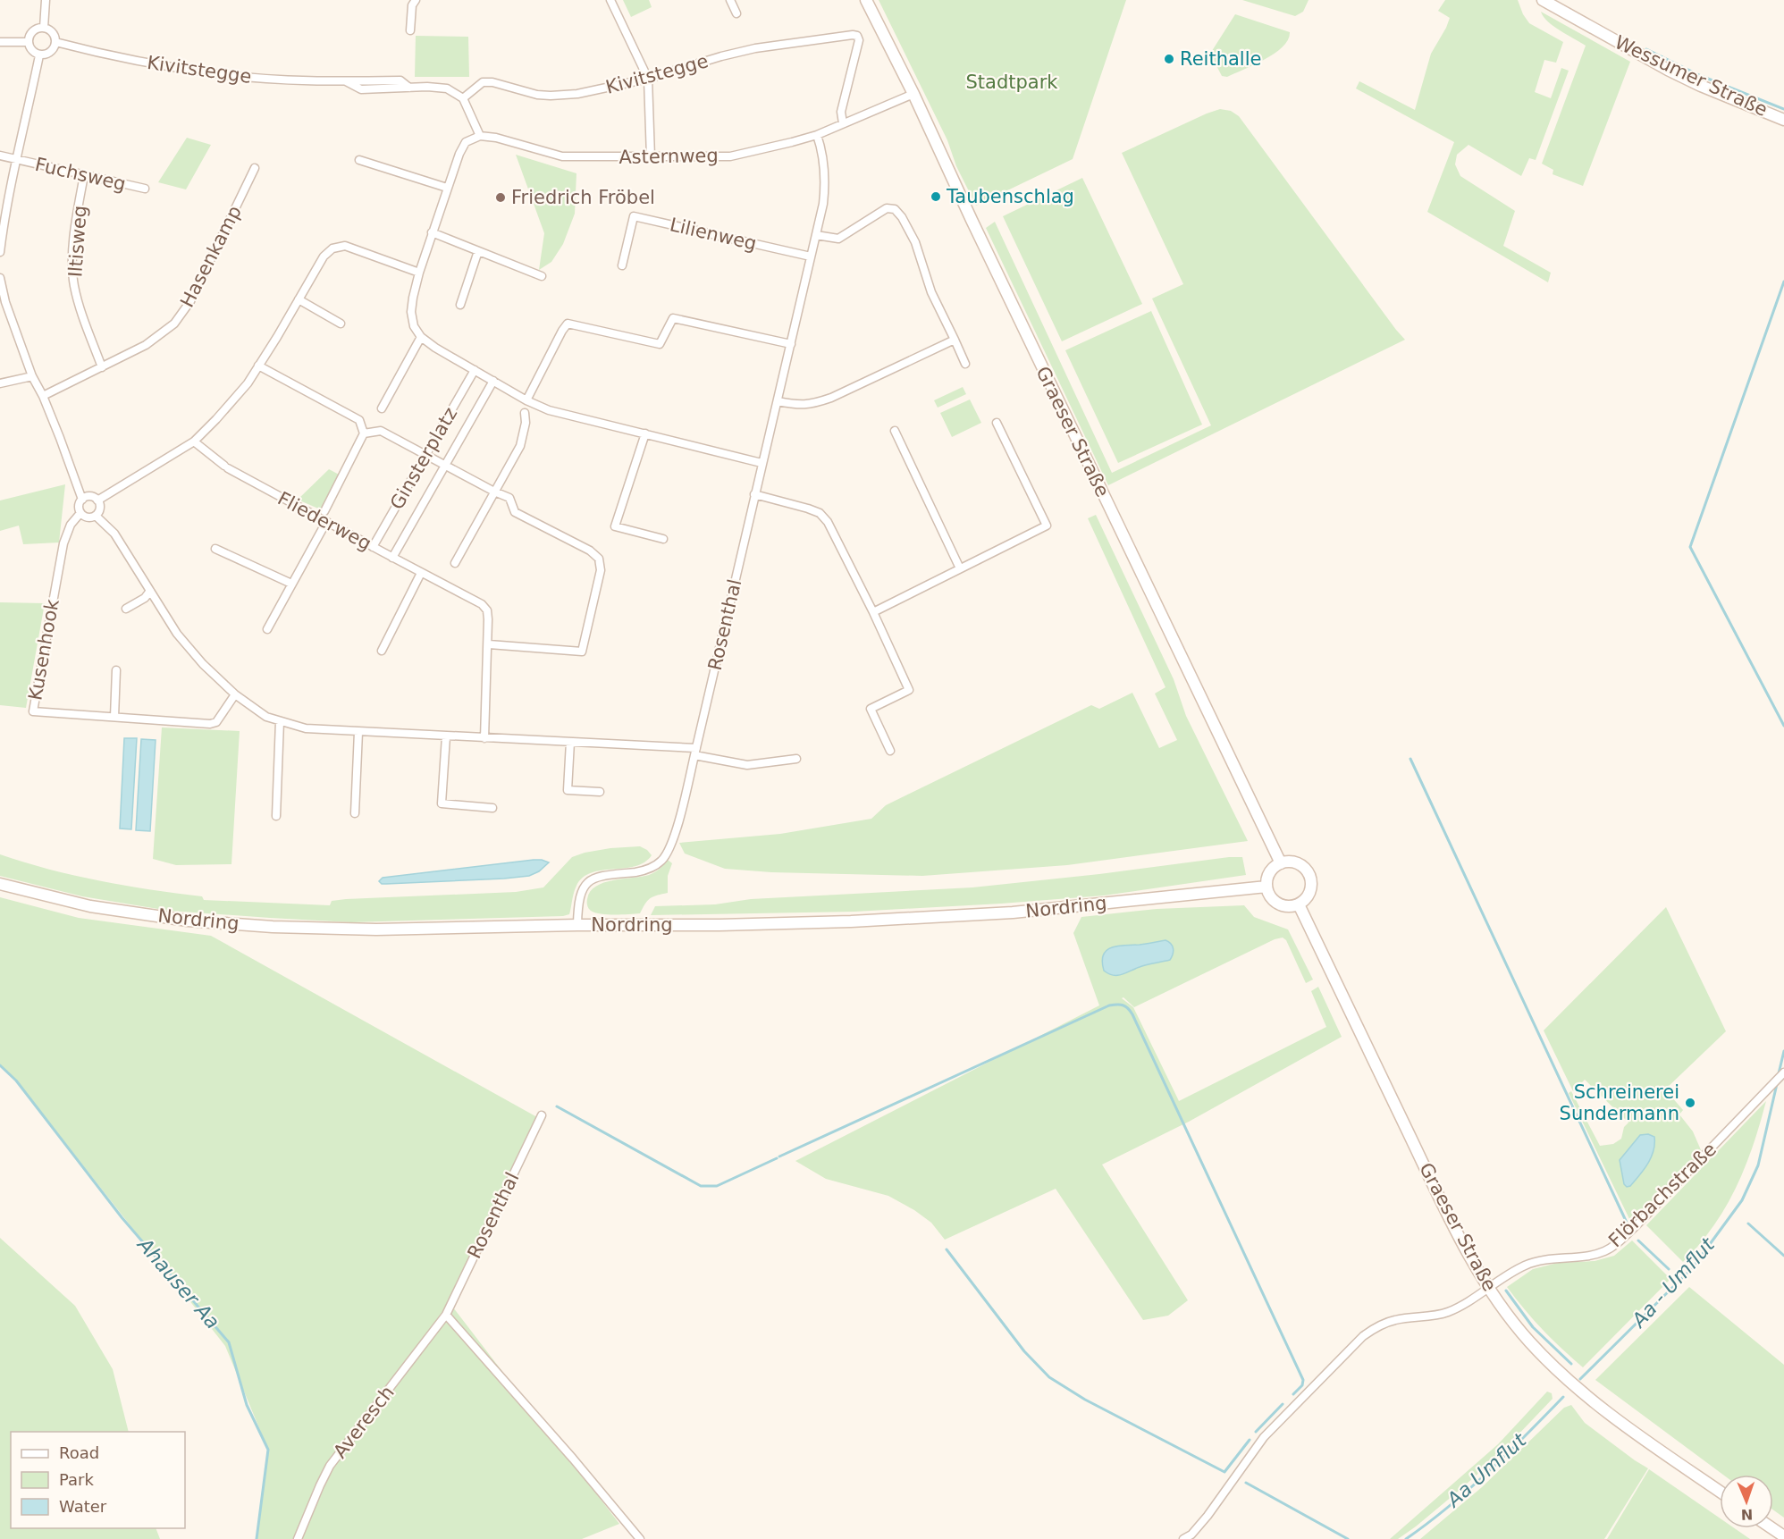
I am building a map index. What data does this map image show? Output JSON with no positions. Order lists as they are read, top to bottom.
{
  "streets": {
    "main road": ["Wessumer Straße", "Graeser Straße", "Nordring"],
    "street": [
      "Kivitstegge",
      "Asternweg",
      "Fuchsweg",
      "Lilienweg",
      "Iltisweg",
      "Hasenkamp",
      "Ginsterplatz",
      "Fliederweg",
      "Rosenthal",
      "Kusenhook",
      "Flörbachstraße",
      "Averesch"
    ]
  },
  "crossings": [
    ["Kivitstegge", "Asternweg"],
    ["Asternweg", "Graeser Straße"],
    ["Asternweg", "Rosenthal"],
    ["Fuchsweg", "Iltisweg"],
    ["Lilienweg", "Rosenthal"],
    ["Iltisweg", "Hasenkamp"],
    ["Hasenkamp", "Kusenhook"],
    ["Graeser Straße", "Nordring"],
    ["Graeser Straße", "Flörbachstraße"],
    ["Ginsterplatz", "Fliederweg"],
    ["Rosenthal", "Nordring"],
    ["Rosenthal", "Averesch"]
  ],
  "water": ["Aa - Umflut", "Ahauser Aa", "Aa Umflut"],
  "parks": ["Stadtpark"],
  "places": [
    "Reithalle",
    "Taubenschlag",
    "Friedrich Fröbel",
    "Schreinerei Sundermann"
  ],
  "legend": ["Road", "Park", "Water"],
  "north": "bottom"
}
